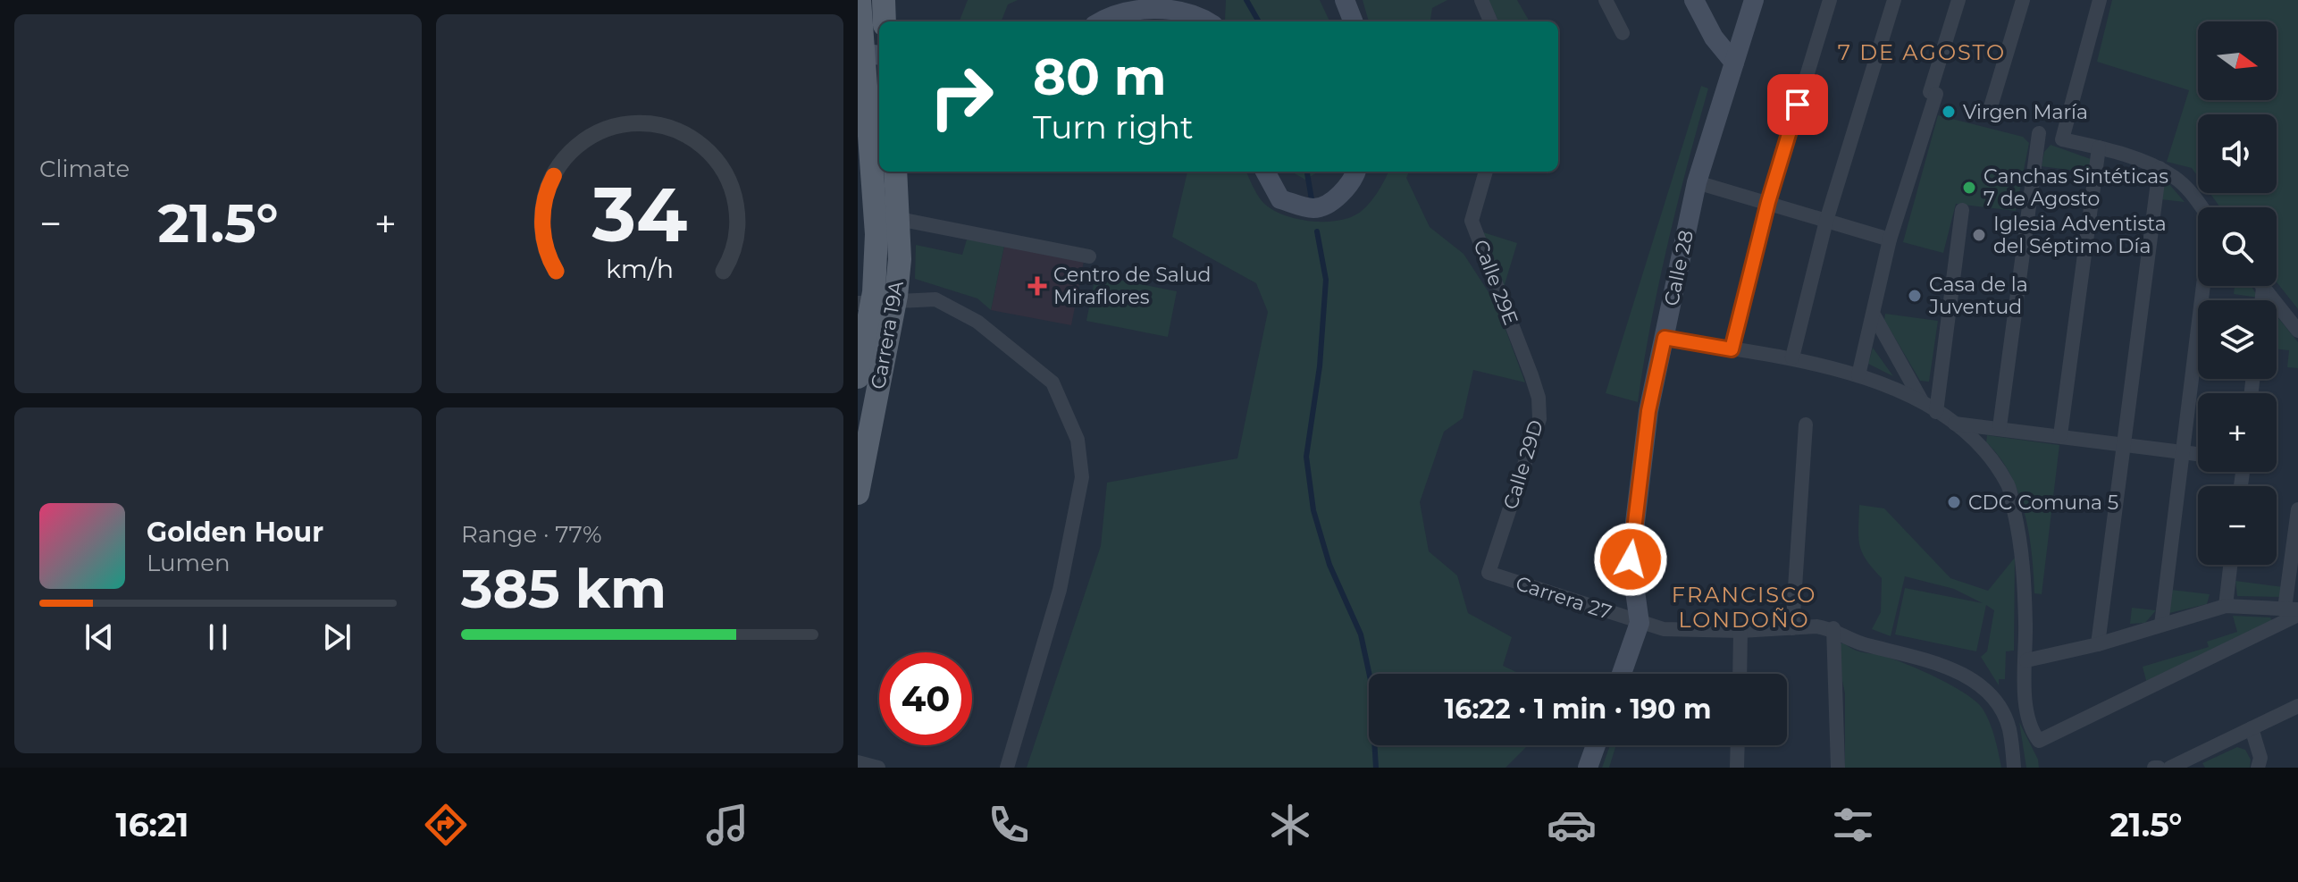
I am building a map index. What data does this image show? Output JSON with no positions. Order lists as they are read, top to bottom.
{
  "streets": {
    "main road": ["Carrera 19A"],
    "street": [
      "Calle 28",
      "Calle 29E",
      "Calle 29D",
      "Carrera 27"
    ]
  },
  "crossings": [
    ["Calle 28", "Carrera 27"],
    ["Calle 29E", "Calle 29D"],
    ["Calle 29D", "Carrera 27"]
  ],
  "districts": ["7 DE AGOSTO", "FRANCISCO LONDOÑO"],
  "places": {
    "other": [
      "Virgen María",
      "Canchas Sintéticas 7 de Agosto",
      "Iglesia Adventista del Séptimo Día",
      "Casa de la Juventud",
      "CDC Comuna 5"
    ],
    "health": ["Centro de Salud Miraflores"]
  },
  "north": "right",
  "page": {
    "tile": [
      "Climate",
      ["Range · 77%", "385 km"]
    ],
    "map_buttons": ["+", "−"],
    "turn": ["80 m", "Turn right"],
    "heat": ["−", "21.5°", "+"],
    "song": ["Golden Hour", "Lumen"],
    "limit": "40",
    "trip": "16:22 · 1 min · 190 m",
    "tabs": ["16:21", "21.5°"],
    "gauge": ["34", "km/h"]
  }
}
